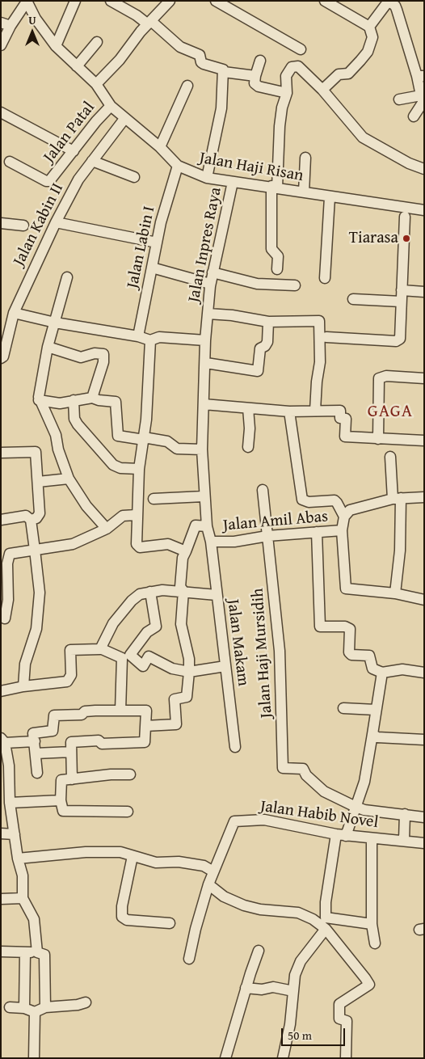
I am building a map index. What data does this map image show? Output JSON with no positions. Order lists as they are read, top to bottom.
{
  "streets": {
    "street": [
      "Jalan Patal",
      "Jalan Haji Risan",
      "Jalan Kabin II",
      "Jalan Inpres Raya",
      "Jalan Labin I",
      "Jalan Amil Abas",
      "Jalan Makam",
      "Jalan Haji Mursidih",
      "Jalan Habib Novel"
    ]
  },
  "crossings": [
    ["Jalan Patal", "Jalan Haji Risan"],
    ["Jalan Haji Risan", "Jalan Kabin II"],
    ["Jalan Haji Risan", "Jalan Inpres Raya"],
    ["Jalan Haji Risan", "Jalan Labin I"],
    ["Jalan Inpres Raya", "Jalan Makam"],
    ["Jalan Amil Abas", "Jalan Makam"],
    ["Jalan Amil Abas", "Jalan Haji Mursidih"]
  ],
  "districts": ["GAGA"],
  "places": ["Tiarasa"],
  "scale_bar": "50 m",
  "north": "top"
}
